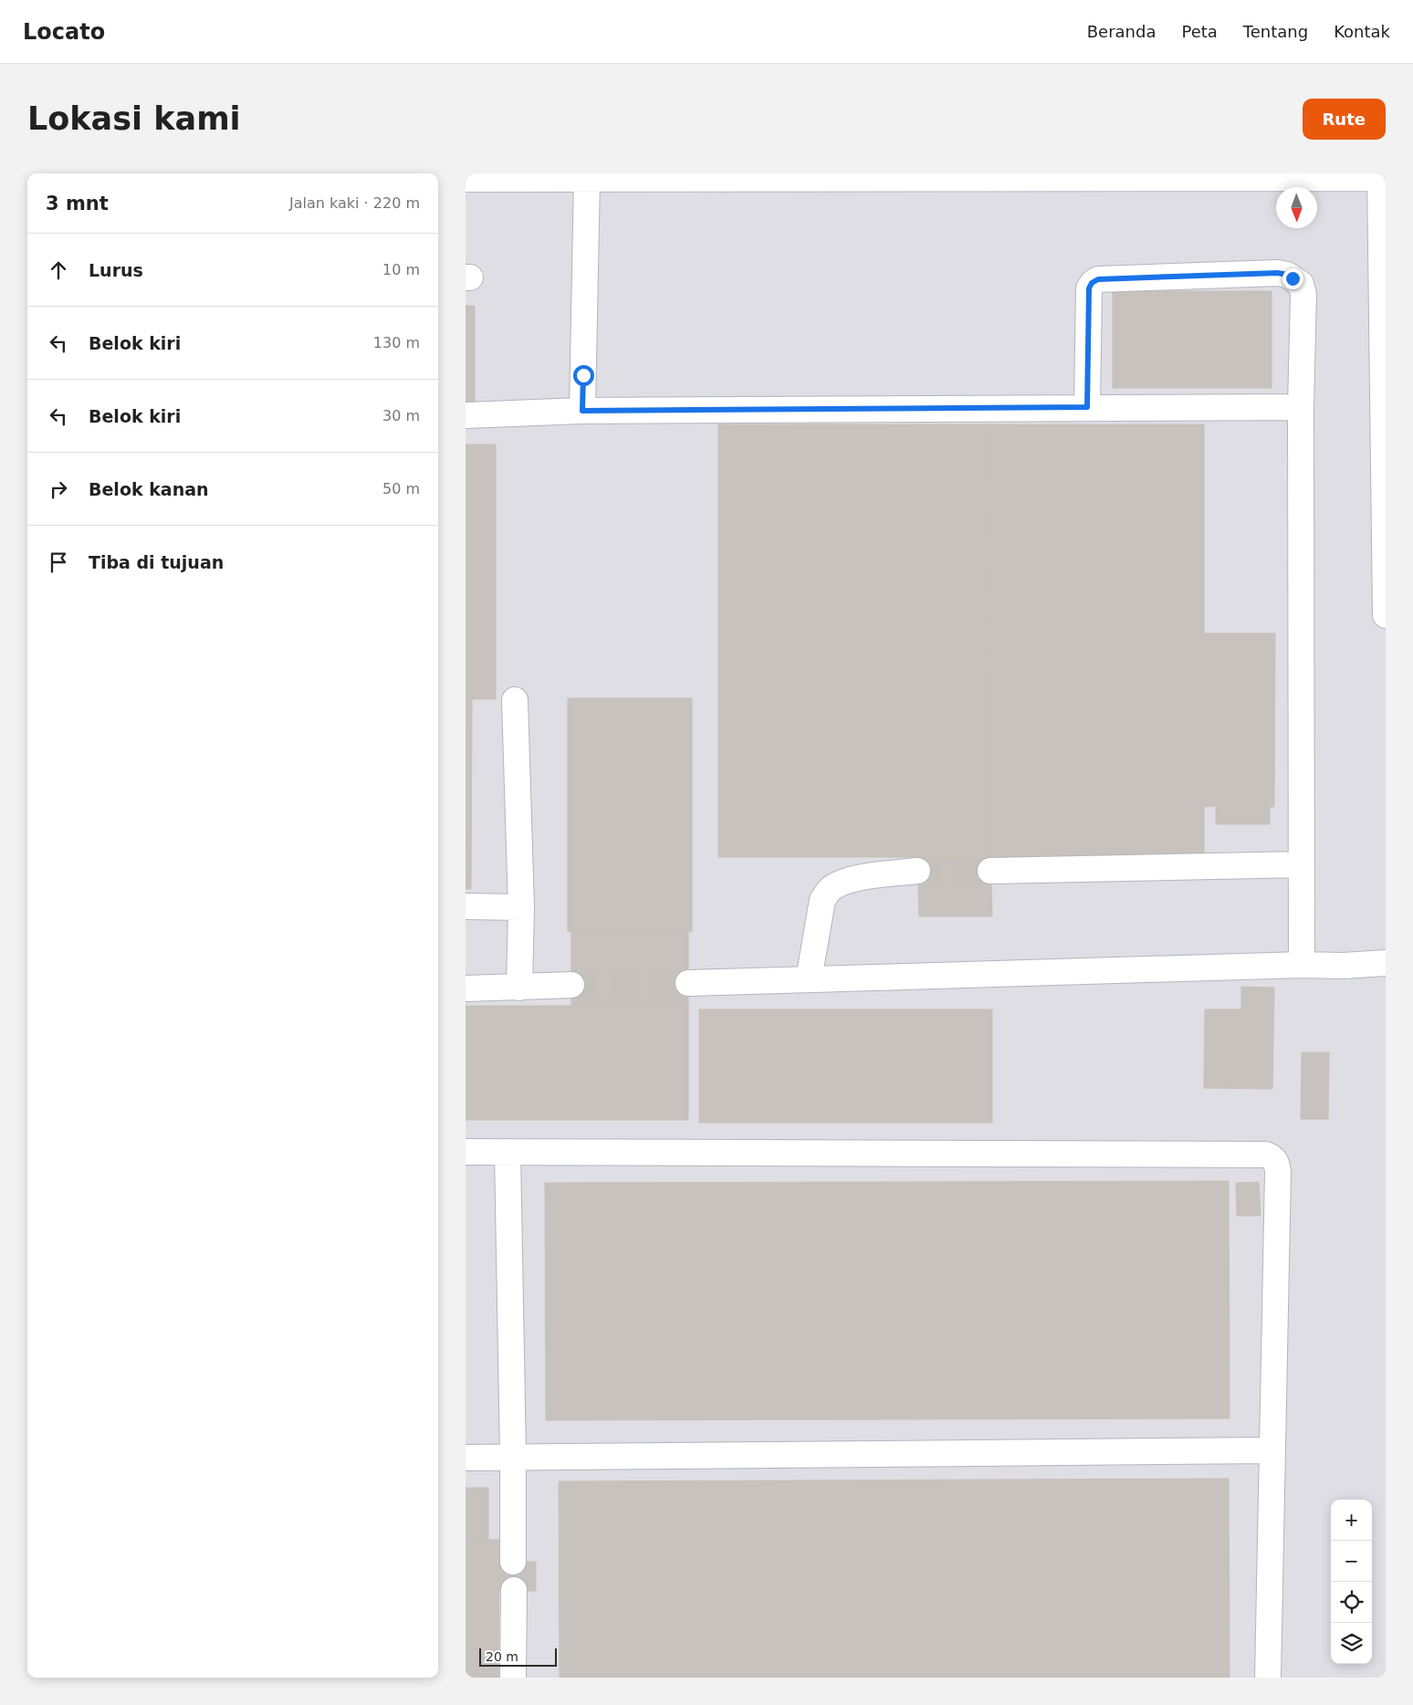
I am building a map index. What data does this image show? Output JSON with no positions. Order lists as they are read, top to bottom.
{
  "scale_bar": "20 m",
  "north": "bottom",
  "page": {
    "header": "Locato",
    "nav": [
      "Beranda",
      "Peta",
      "Tentang",
      "Kontak"
    ],
    "buttons": "Rute",
    "title": "Lokasi kami",
    "heading": ["3 mnt", "Jalan kaki · 220 m"],
    "list": [
      ["Lurus", "10 m"],
      ["Belok kiri", "130 m"],
      ["Belok kiri", "30 m"],
      ["Belok kanan", "50 m"],
      "Tiba di tujuan"
    ],
    "map_buttons": ["+", "−"],
    "scale": "20 m"
  }
}
